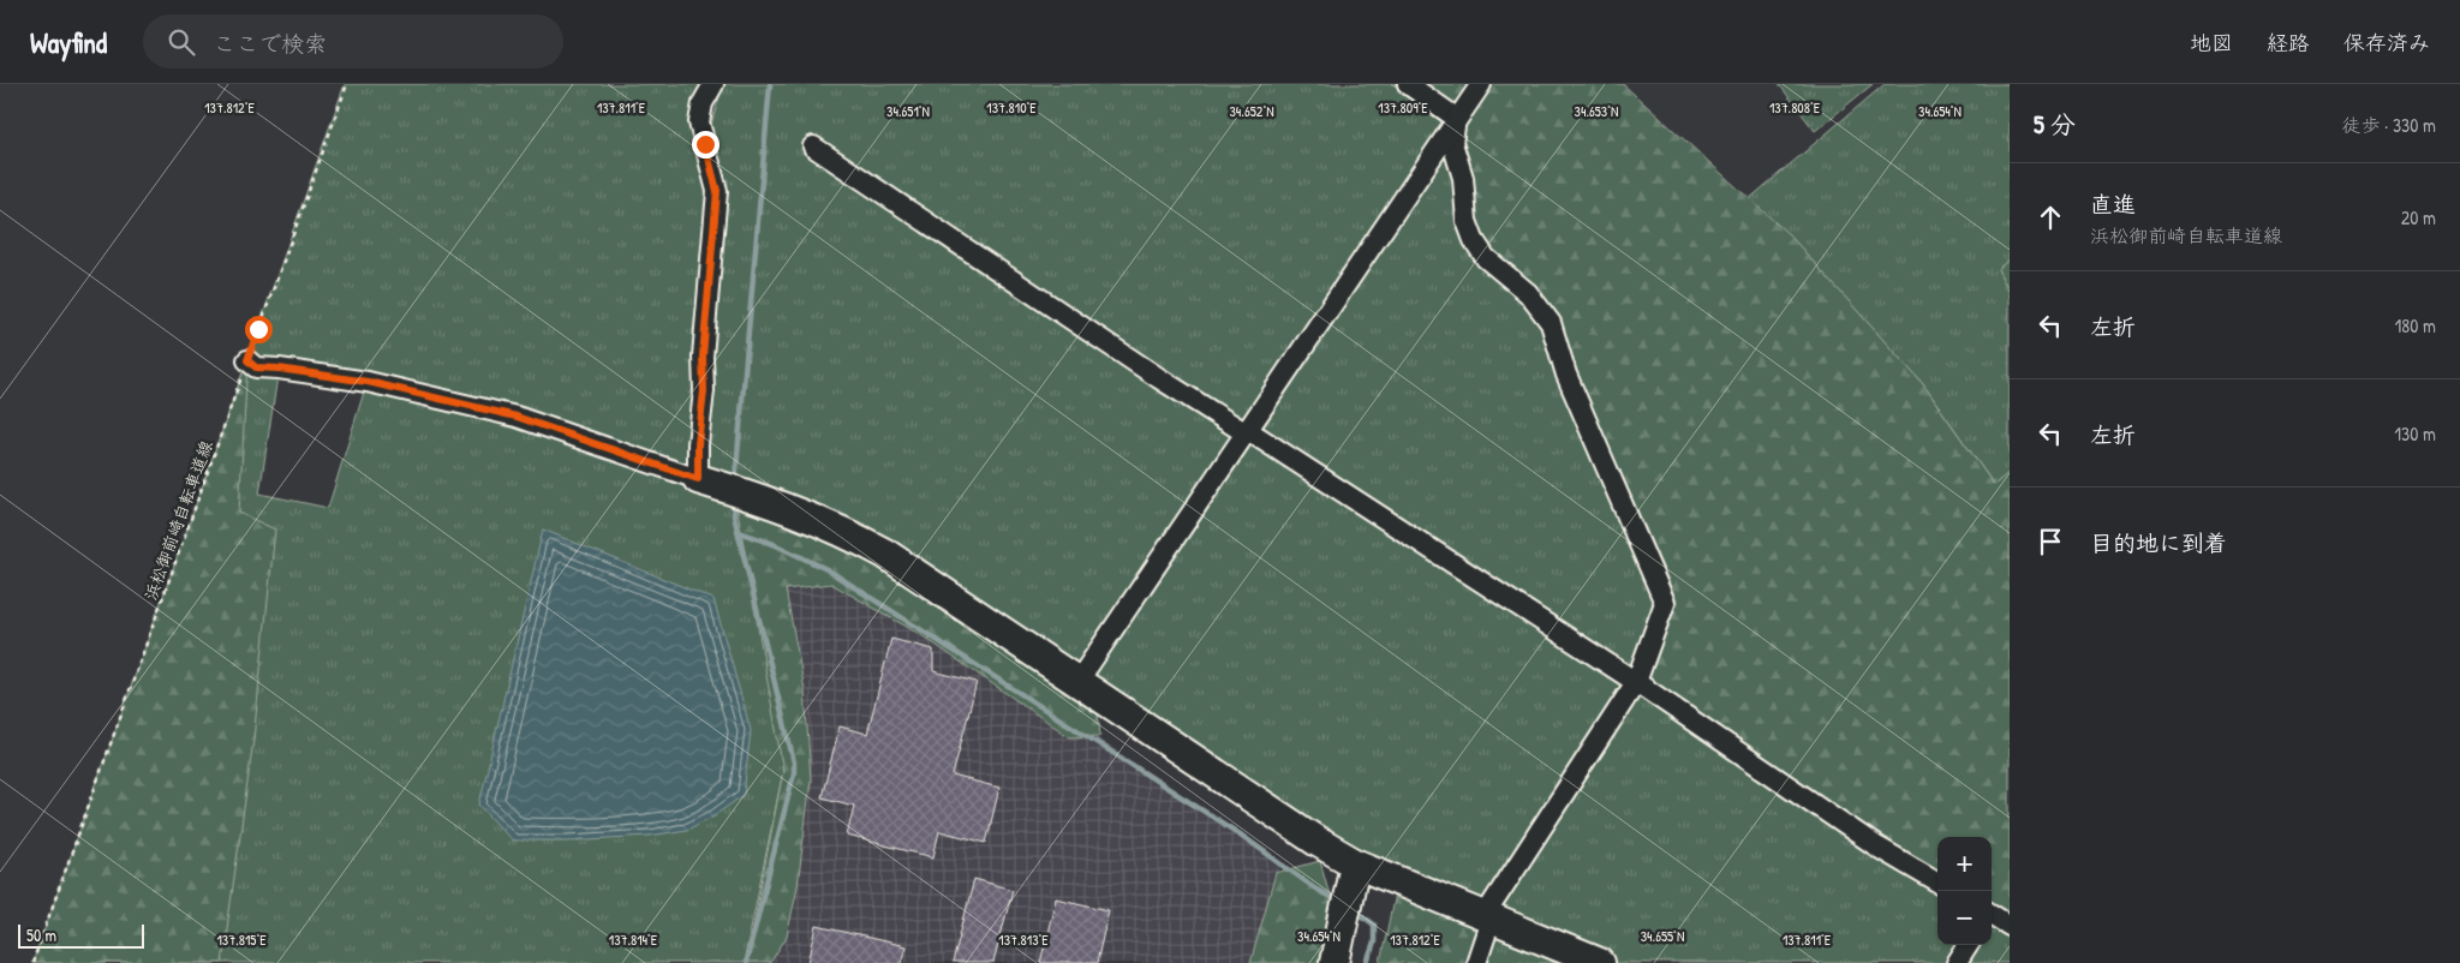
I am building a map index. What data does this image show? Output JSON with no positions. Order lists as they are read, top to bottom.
{
  "streets": {
    "path": ["浜松御前崎自転車道線"]
  },
  "scale_bar": "50 m",
  "page": {
    "header": "Wayfind",
    "search": "ここで検索",
    "nav": ["地図", "経路", "保存済み"],
    "heading": ["5 分", "徒歩 · 330 m"],
    "list": [
      ["直進", "浜松御前崎自転車道線", "20 m"],
      ["左折", "180 m"],
      ["左折", "130 m"],
      "目的地に到着"
    ],
    "map_buttons": ["+", "−"],
    "scale": "50 m"
  },
  "coordinates": [
    "137.808°E",
    "137.811°E",
    "137.810°E",
    "137.812°E",
    "137.809°E",
    "34.651°N",
    "34.652°N",
    "34.653°N",
    "34.654°N",
    "34.655°N",
    "137.815°E",
    "137.814°E",
    "137.813°E"
  ]
}
